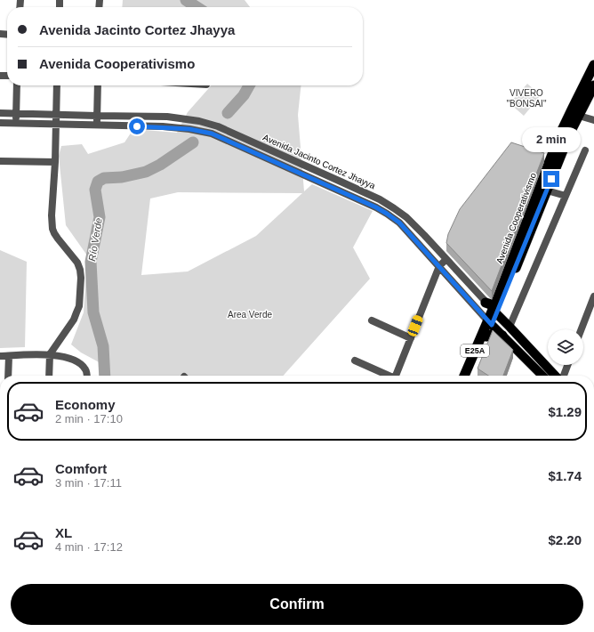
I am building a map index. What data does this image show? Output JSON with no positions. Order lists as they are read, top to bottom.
{
  "streets": {
    "highway": ["Avenida Cooperativismo", "E25A"],
    "main road": ["Avenida Jacinto Cortez Jhayya"]
  },
  "crossings": [
    ["Avenida Jacinto Cortez Jhayya", "Avenida Cooperativismo"]
  ],
  "water": ["Río Verde"],
  "parks": ["VIVERO \"BONSAI\"", "Area Verde"],
  "page": {
    "banner": ["Avenida Jacinto Cortez Jhayya", "Avenida Cooperativismo"],
    "bubble": "2 min",
    "list": [
      {
        "name": "Economy",
        "note": "2 min · 17:10",
        "value": "$1.29"
      },
      {
        "name": "Comfort",
        "note": "3 min · 17:11",
        "value": "$1.74"
      },
      {
        "name": "XL",
        "note": "4 min · 17:12",
        "value": "$2.20"
      }
    ],
    "buttons": "Confirm"
  }
}
